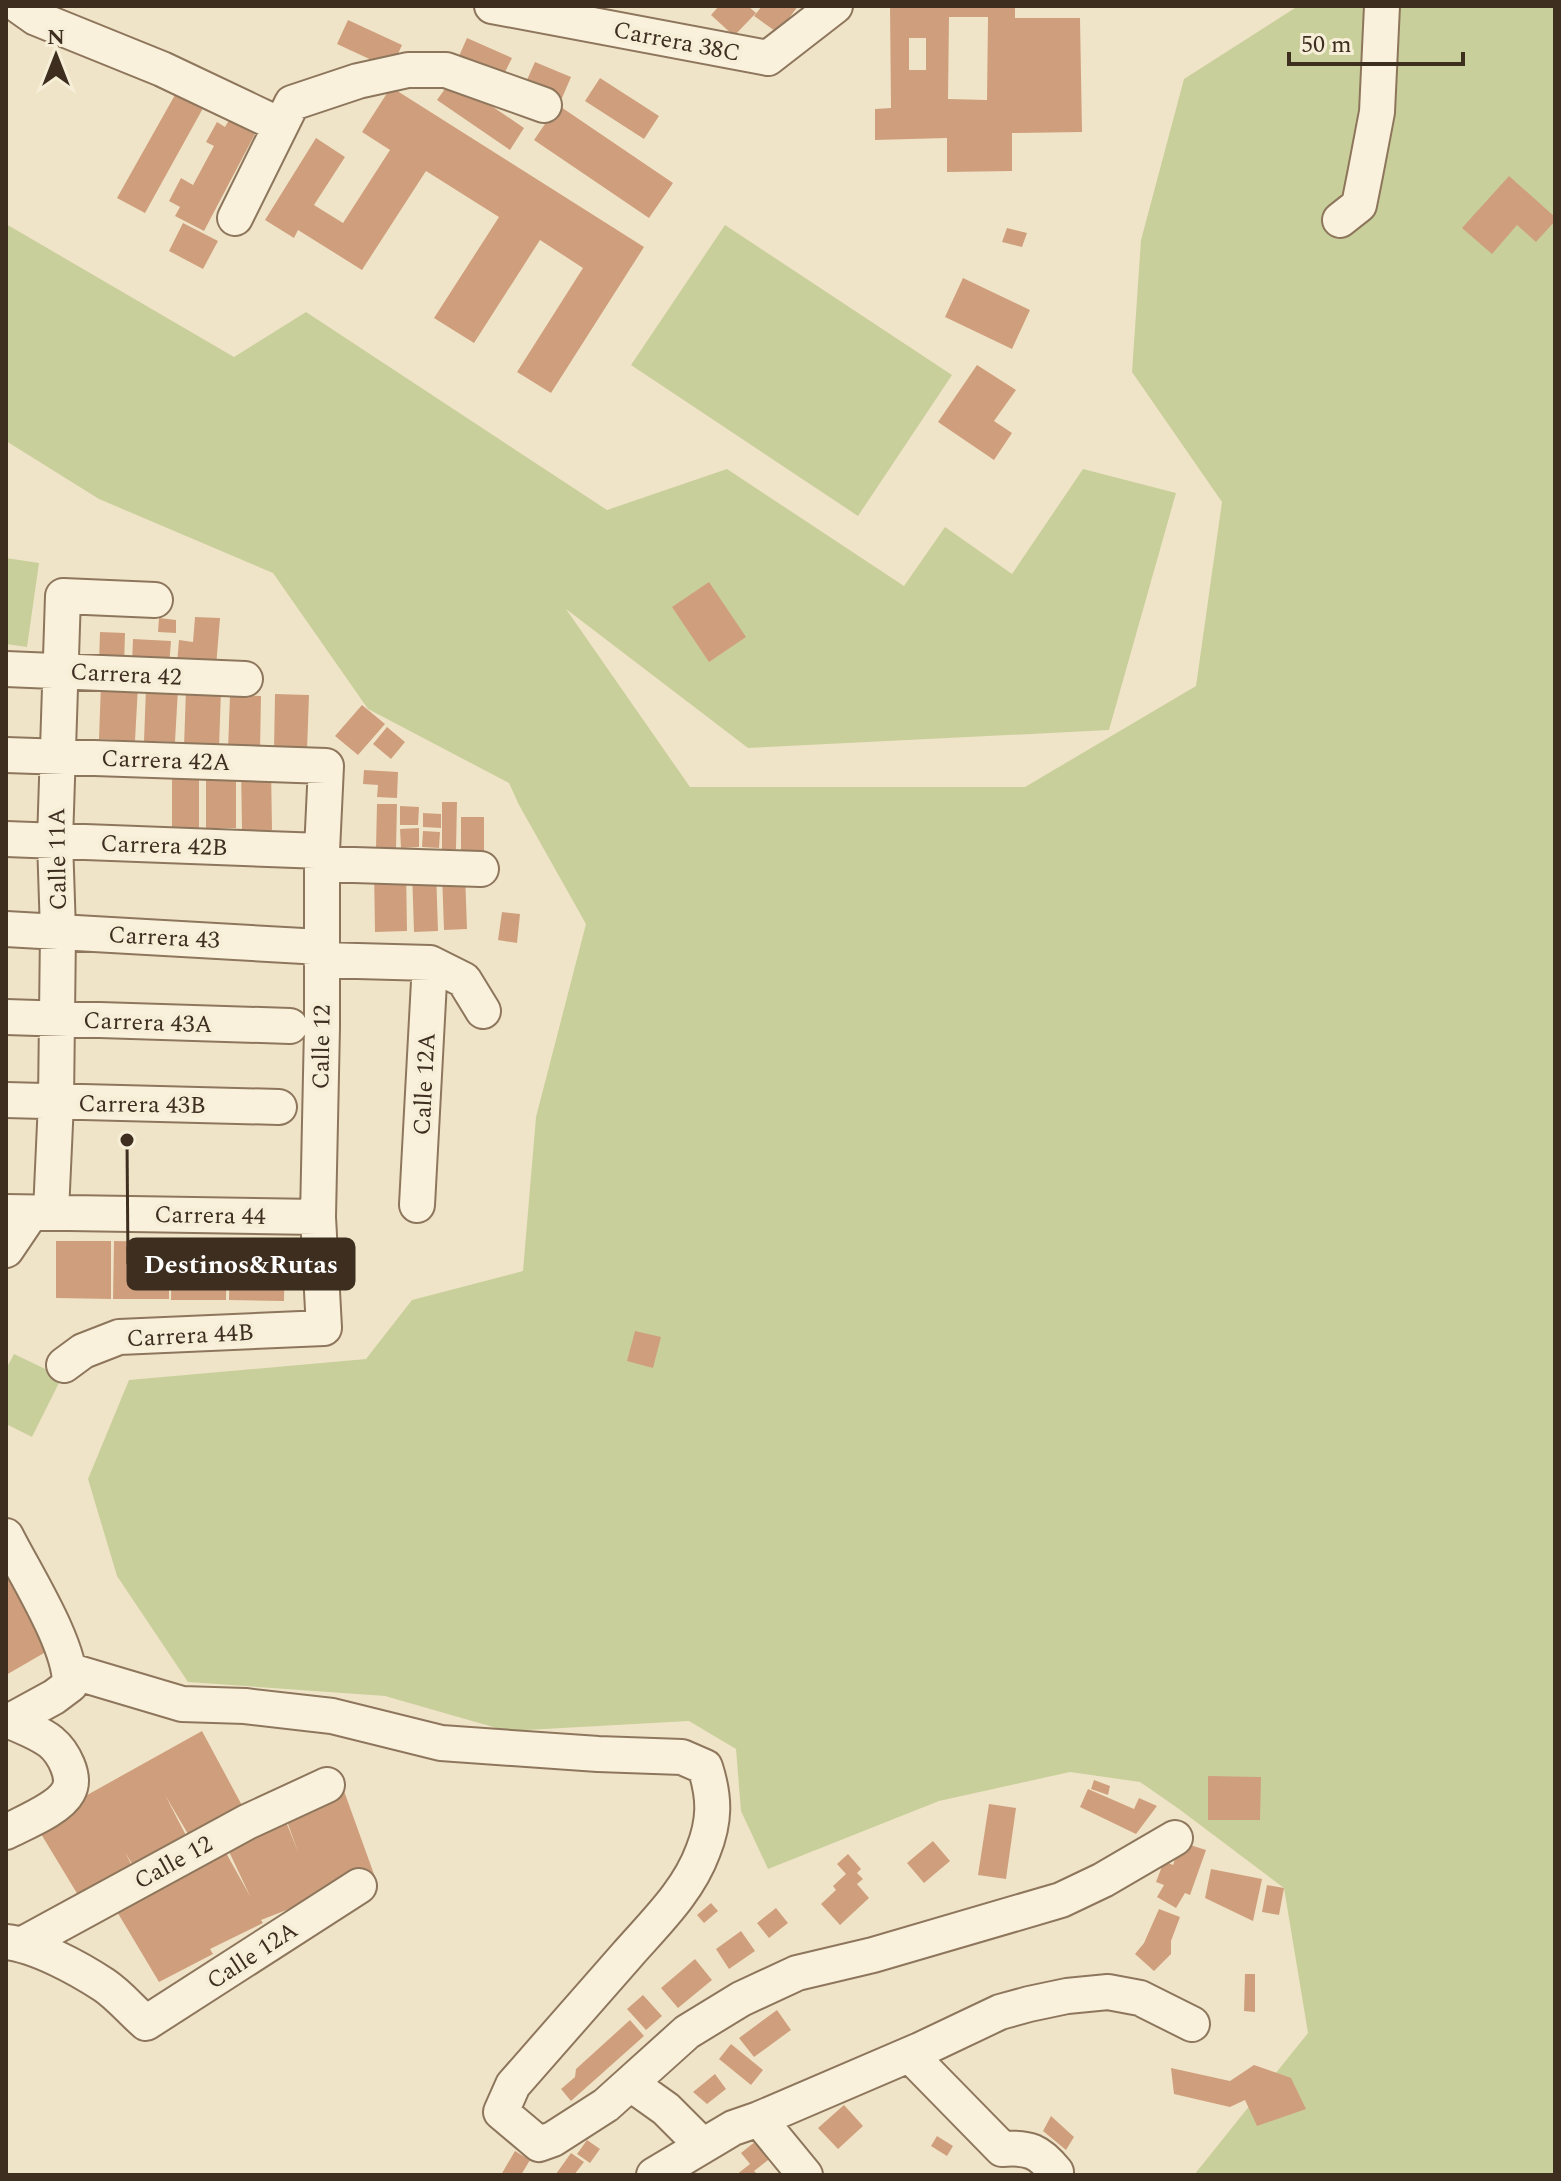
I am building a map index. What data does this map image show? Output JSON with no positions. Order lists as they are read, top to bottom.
{
  "streets": {
    "street": [
      "Carrera 38C",
      "Carrera 42",
      "Carrera 42A",
      "Carrera 42B",
      "Calle 11A",
      "Carrera 43",
      "Carrera 43A",
      "Calle 12",
      "Calle 12A",
      "Carrera 43B",
      "Carrera 44",
      "Carrera 44B"
    ]
  },
  "crossings": [
    ["Carrera 42", "Calle 11A"],
    ["Carrera 42A", "Calle 11A"],
    ["Carrera 42A", "Calle 12"],
    ["Carrera 42B", "Calle 11A"],
    ["Carrera 42B", "Calle 12"],
    ["Calle 11A", "Carrera 43"],
    ["Calle 11A", "Carrera 43A"],
    ["Calle 11A", "Carrera 43B"],
    ["Calle 11A", "Carrera 44"],
    ["Carrera 43", "Calle 12"],
    ["Carrera 43", "Calle 12A"],
    ["Calle 12", "Calle 12A"],
    ["Calle 12", "Carrera 44"],
    ["Calle 12", "Carrera 44B"]
  ],
  "places": ["Destinos&Rutas"],
  "scale_bar": "50 m",
  "north": "top"
}
